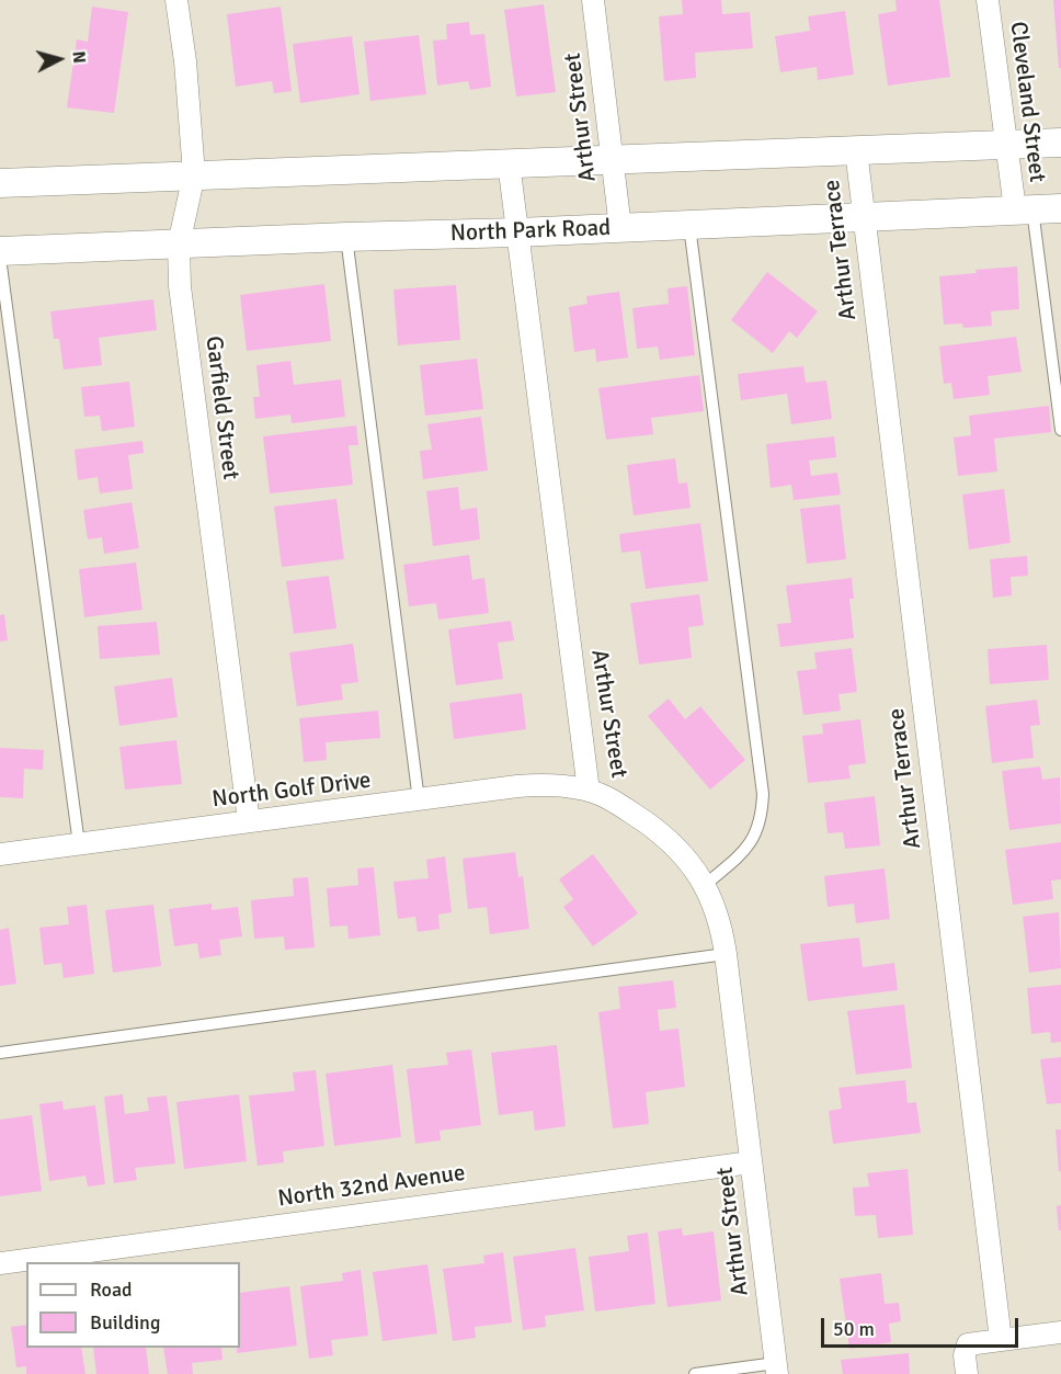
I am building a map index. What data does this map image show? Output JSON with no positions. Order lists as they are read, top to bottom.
{
  "streets": {
    "street": [
      "Cleveland Street",
      "Arthur Street",
      "North Park Road",
      "Arthur Terrace",
      "Garfield Street",
      "North Golf Drive",
      "North 32nd Avenue"
    ]
  },
  "crossings": [
    ["Cleveland Street", "North Park Road"],
    ["Arthur Street", "North Park Road"],
    ["Arthur Street", "North Golf Drive"],
    ["Arthur Street", "North 32nd Avenue"],
    ["North Park Road", "Arthur Terrace"],
    ["North Park Road", "Garfield Street"],
    ["Garfield Street", "North Golf Drive"]
  ],
  "legend": ["Road", "Building"],
  "scale_bar": "50 m",
  "north": "right"
}
